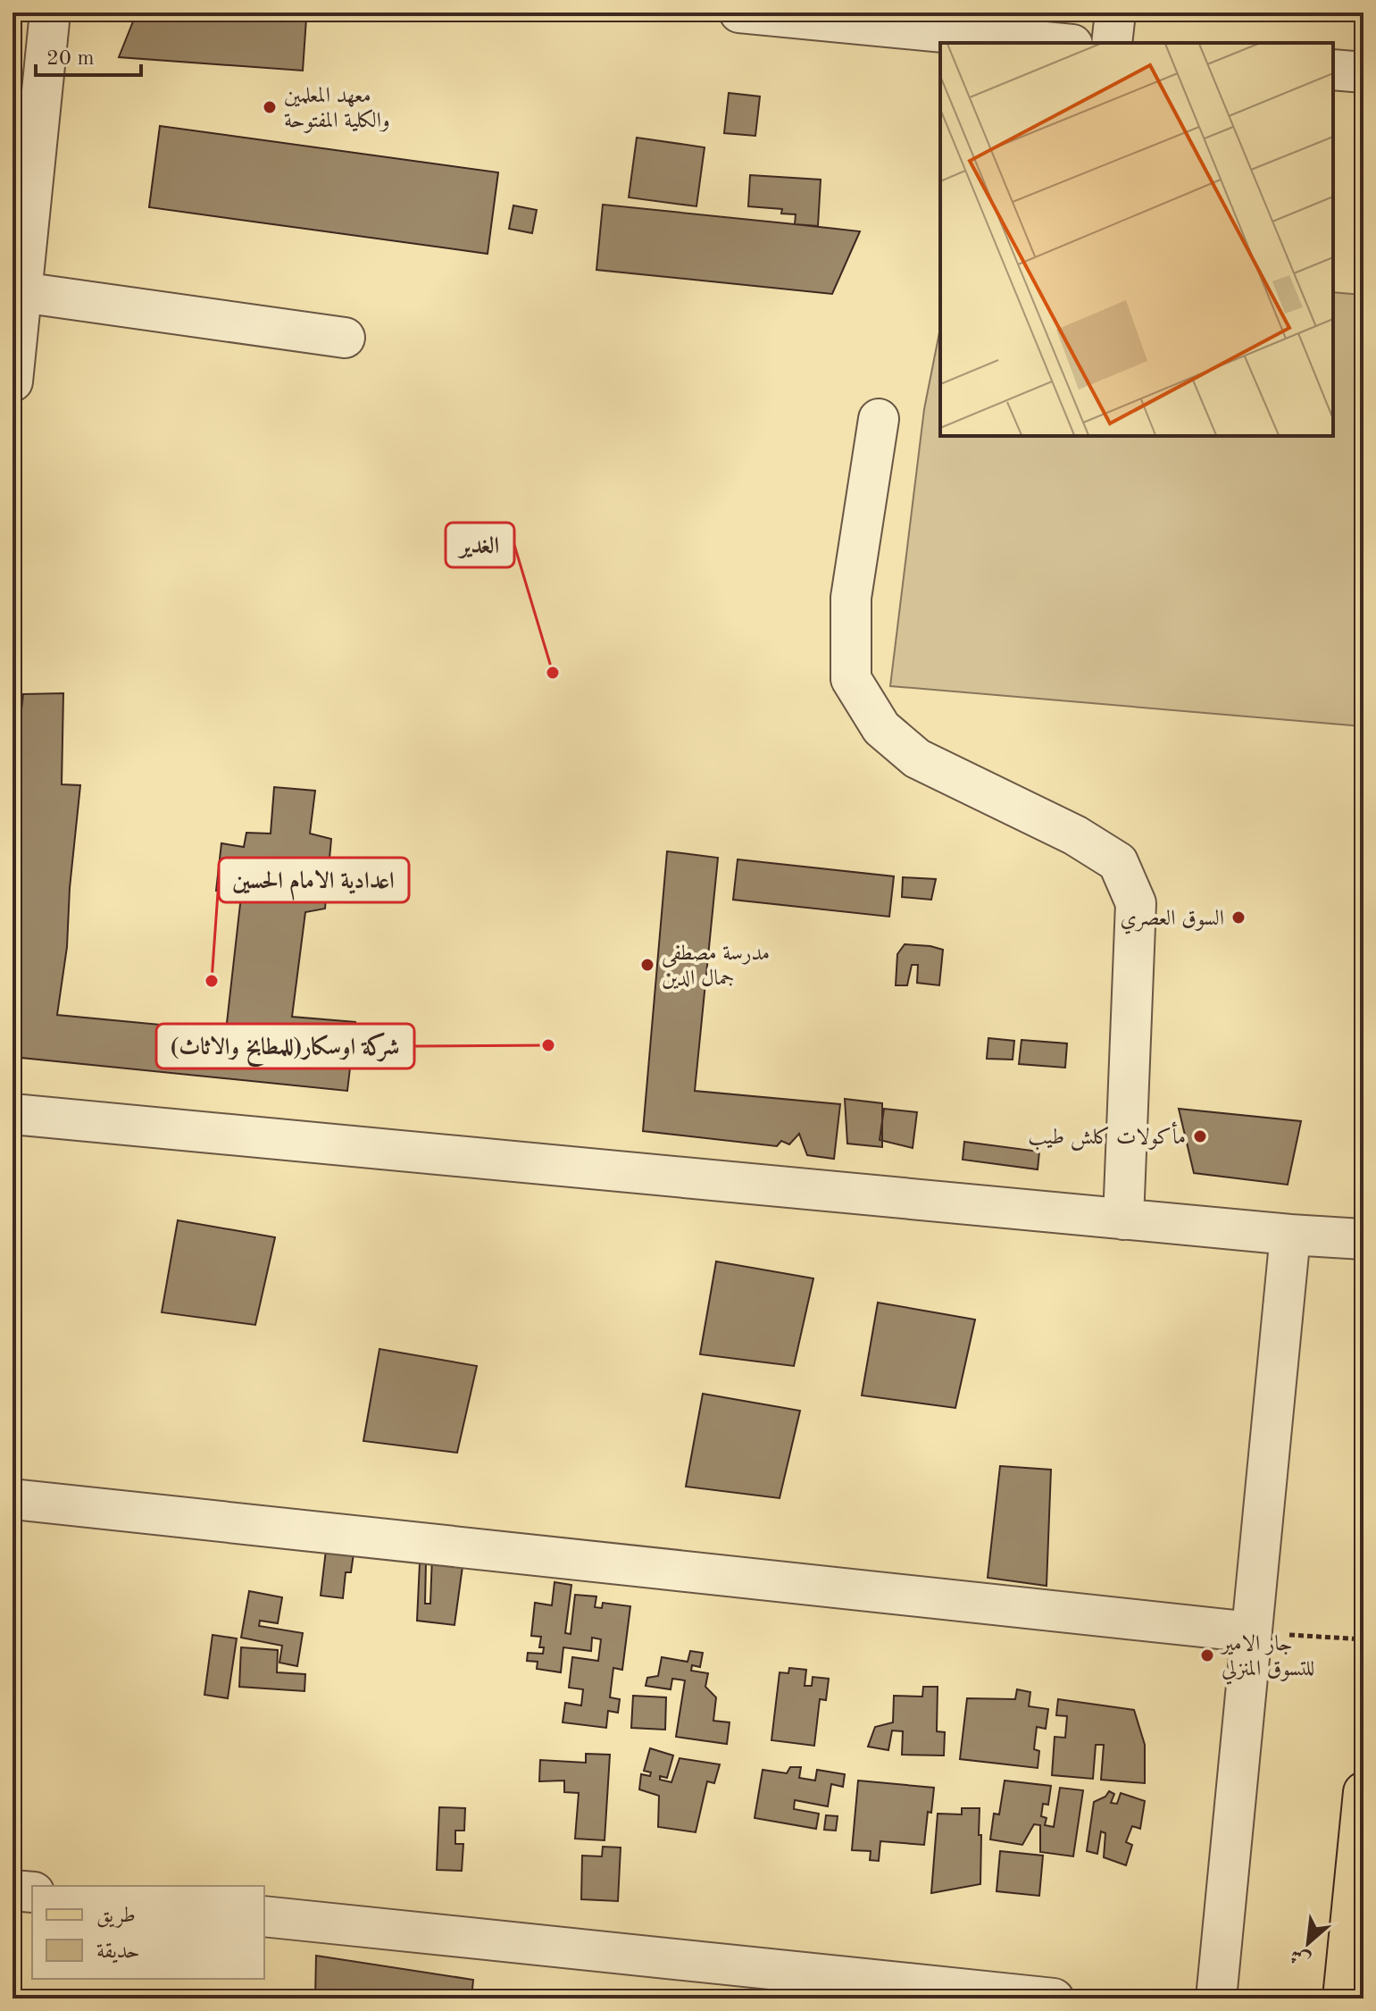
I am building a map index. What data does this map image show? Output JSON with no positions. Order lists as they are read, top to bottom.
{
  "places": [
    "معهد المعلمين والكلية المفتوحة",
    "الغدير",
    "السوق العصري",
    "مدرسة مصطفى جمال الدين",
    "اعدادية الامام الحسين",
    "شركة اوسكار(للمطابخ والاثاث)",
    "مأكولات كلش طيب",
    "جار الامير للتسوق المنزلي"
  ],
  "legend": ["طريق", "حديقة"],
  "scale_bar": "20 m",
  "north": "bottom left"
}
